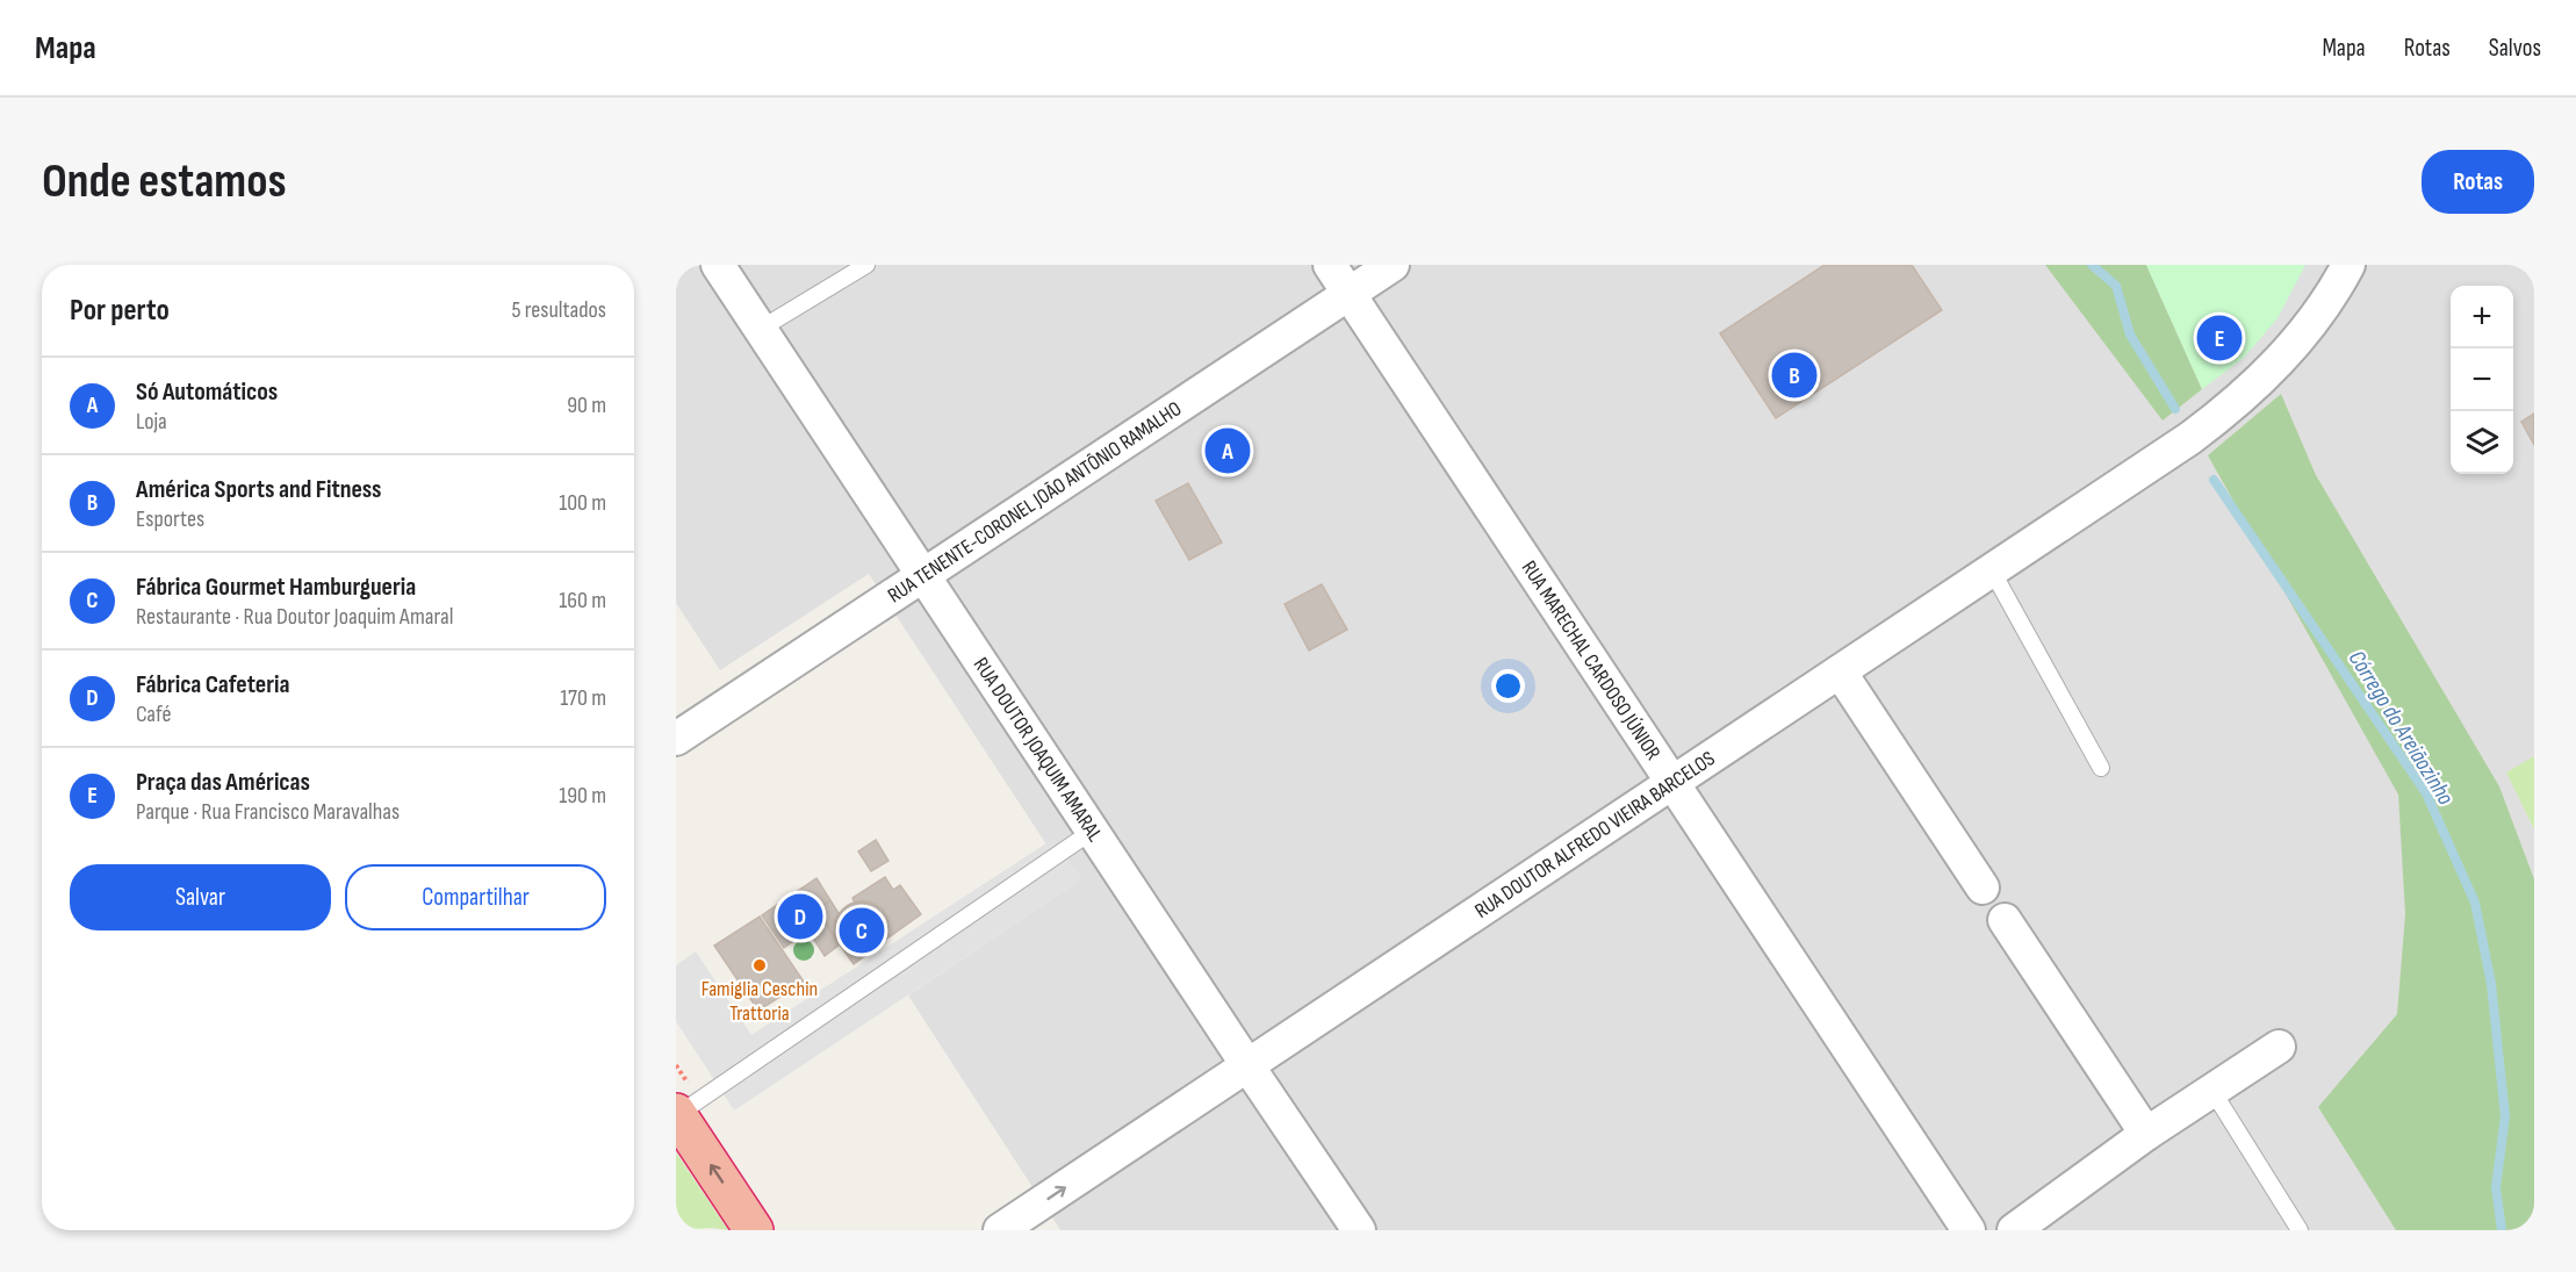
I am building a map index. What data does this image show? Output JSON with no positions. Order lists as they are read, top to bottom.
{
  "streets": {
    "street": [
      "RUA TENENTE-CORONEL JOÃO ANTÔNIO RAMALHO",
      "RUA MARECHAL CARDOSO JÚNIOR",
      "RUA DOUTOR JOAQUIM AMARAL",
      "RUA DOUTOR ALFREDO VIEIRA BARCELOS"
    ]
  },
  "crossings": [
    ["RUA TENENTE-CORONEL JOÃO ANTÔNIO RAMALHO", "RUA MARECHAL CARDOSO JÚNIOR"],
    ["RUA TENENTE-CORONEL JOÃO ANTÔNIO RAMALHO", "RUA DOUTOR JOAQUIM AMARAL"],
    ["RUA MARECHAL CARDOSO JÚNIOR", "RUA DOUTOR ALFREDO VIEIRA BARCELOS"],
    ["RUA DOUTOR JOAQUIM AMARAL", "RUA DOUTOR ALFREDO VIEIRA BARCELOS"]
  ],
  "water": ["Córrego do Areiãozinho"],
  "places": ["Famiglia Ceschin Trattoria"],
  "page": {
    "header": "Mapa",
    "nav": ["Mapa", "Rotas", "Salvos"],
    "buttons": [
      "Rotas",
      ["Salvar", "Compartilhar"]
    ],
    "title": "Onde estamos",
    "heading": ["Por perto", "5 resultados"],
    "map_buttons": ["+", "−"],
    "pins": [
      "E",
      "B",
      "A",
      "D",
      "C"
    ],
    "list": [
      {
        "mark": "A",
        "name": "Só Automáticos",
        "note": "Loja",
        "value": "90 m"
      },
      {
        "mark": "B",
        "name": "América Sports and Fitness",
        "note": "Esportes",
        "value": "100 m"
      },
      {
        "mark": "C",
        "name": "Fábrica Gourmet Hamburgueria",
        "note": "Restaurante · Rua Doutor Joaquim Amaral",
        "value": "160 m"
      },
      {
        "mark": "D",
        "name": "Fábrica Cafeteria",
        "note": "Café",
        "value": "170 m"
      },
      {
        "mark": "E",
        "name": "Praça das Américas",
        "note": "Parque · Rua Francisco Maravalhas",
        "value": "190 m"
      }
    ]
  }
}
